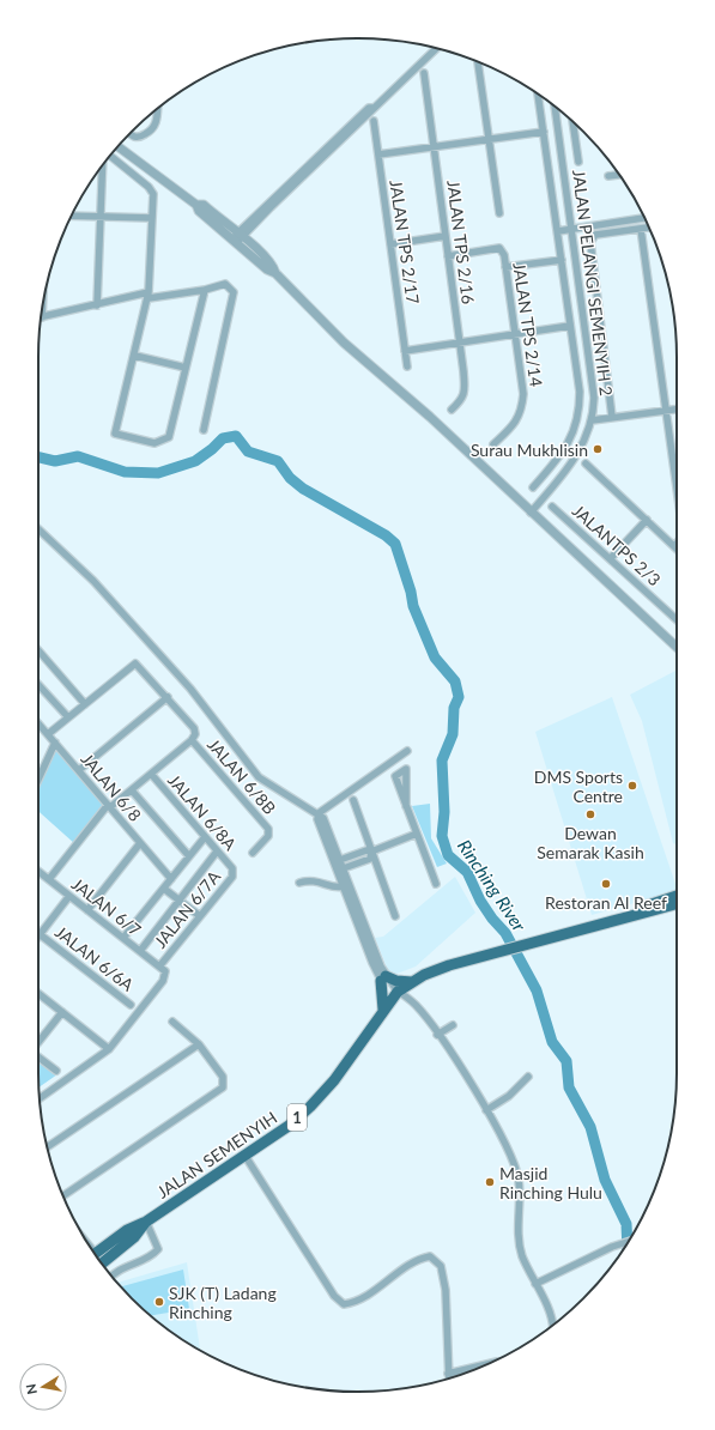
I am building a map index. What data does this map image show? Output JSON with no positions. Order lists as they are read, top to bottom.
{
  "streets": {
    "main road": ["1", "JALAN SEMENYIH"],
    "street": [
      "JALAN TPS 2/17",
      "JALAN TPS 2/16",
      "JALAN PELANGI SEMENYIH 2",
      "JALAN TPS 2/14",
      "JALANTPS 2/3",
      "JALAN 6/8B",
      "JALAN 6/8",
      "JALAN 6/8A",
      "JALAN 6/7",
      "JALAN 6/7A",
      "JALAN 6/6A"
    ]
  },
  "crossings": [
    ["JALAN TPS 2/16", "JALAN TPS 2/14"],
    ["JALAN 6/8A", "JALAN 6/7A"],
    ["JALAN 6/7", "JALAN 6/7A"],
    ["1", "JALAN SEMENYIH"]
  ],
  "water": ["Rinching River"],
  "places": [
    "Surau Mukhlisin",
    "DMS Sports Centre",
    "Dewan Semarak Kasih",
    "Restoran Al Reef",
    "Masjid Rinching Hulu",
    "SJK (T) Ladang Rinching"
  ],
  "north": "left"
}
